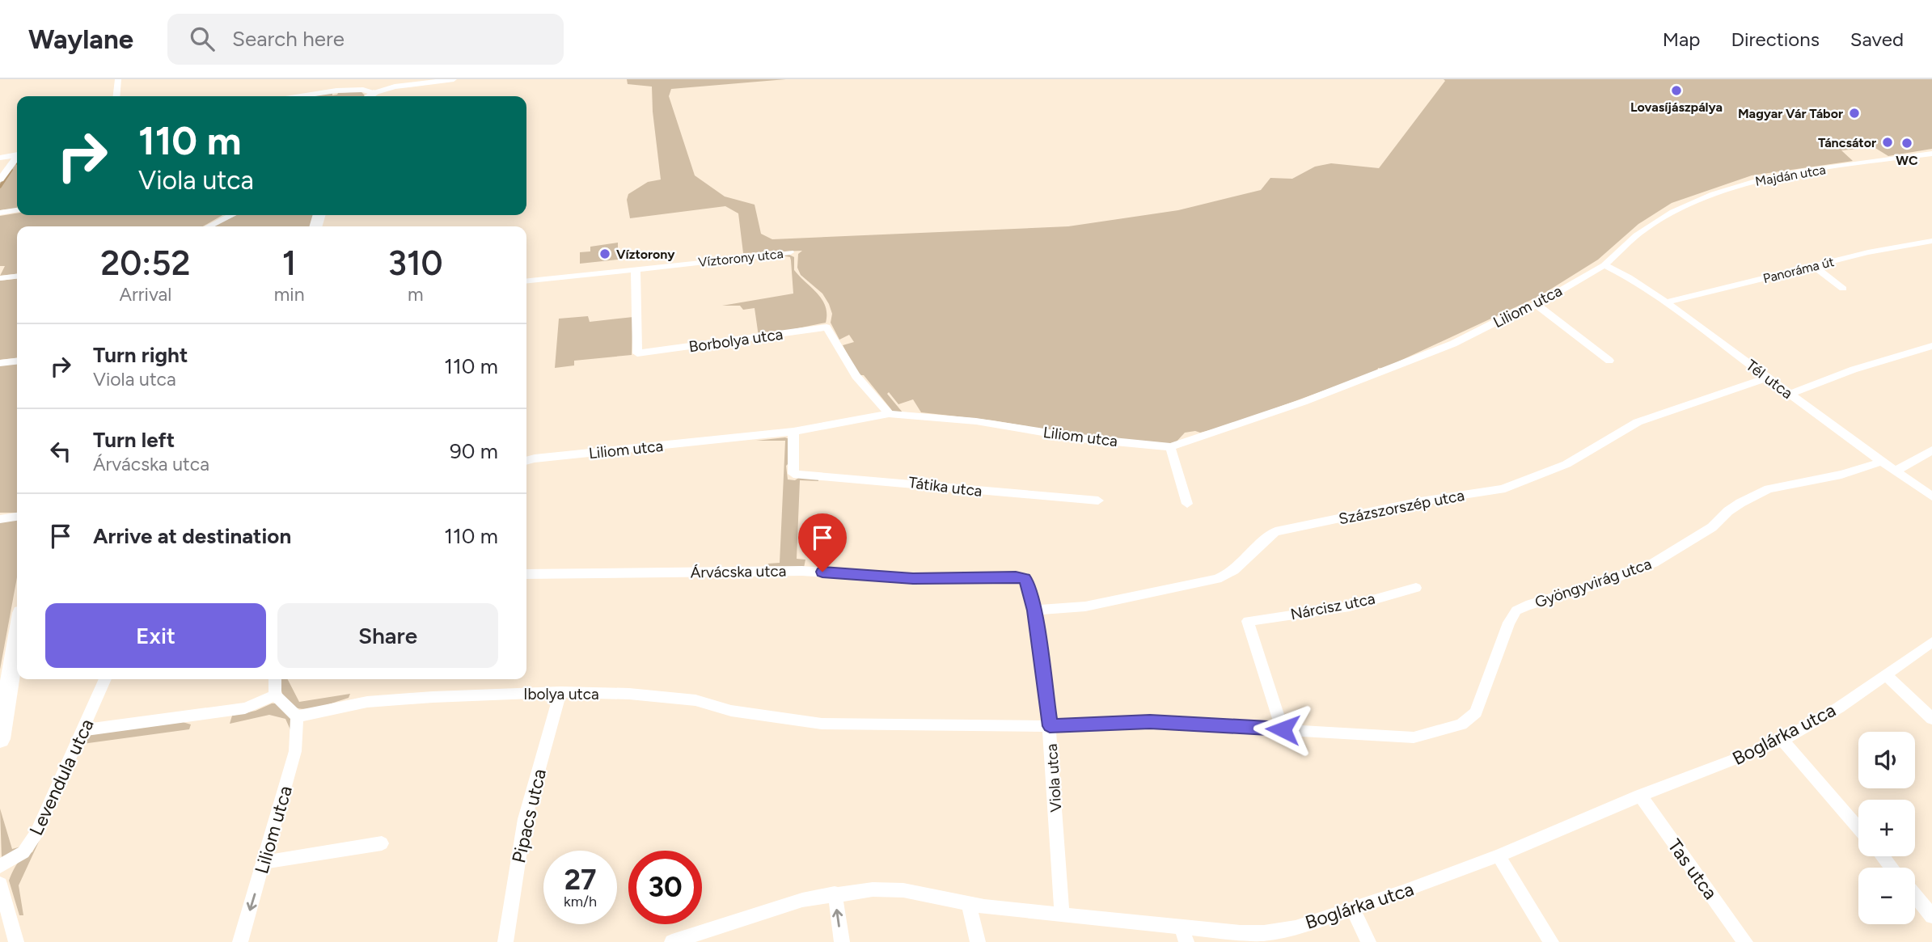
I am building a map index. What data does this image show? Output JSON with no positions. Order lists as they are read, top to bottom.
{
  "streets": {
    "street": [
      "Majdán utca",
      "Víztorony utca",
      "Panoráma út",
      "Liliom utca",
      "Borbolya utca",
      "Tél utca",
      "Tátika utca",
      "Százszorszép utca",
      "Árvácska utca",
      "Gyöngyvirág utca",
      "Nárcisz utca",
      "Ibolya utca",
      "Boglárka utca",
      "Levendula utca",
      "Viola utca",
      "Pipacs utca",
      "Tas utca"
    ]
  },
  "crossings": [
    ["Majdán utca", "Liliom utca"],
    ["Majdán utca", "Tél utca"],
    ["Víztorony utca", "Borbolya utca"],
    ["Panoráma út", "Tél utca"],
    ["Liliom utca", "Borbolya utca"],
    ["Liliom utca", "Tél utca"],
    ["Liliom utca", "Tátika utca"],
    ["Liliom utca", "Ibolya utca"],
    ["Tél utca", "Százszorszép utca"],
    ["Tél utca", "Gyöngyvirág utca"],
    ["Százszorszép utca", "Viola utca"],
    ["Árvácska utca", "Viola utca"],
    ["Gyöngyvirág utca", "Nárcisz utca"],
    ["Gyöngyvirág utca", "Ibolya utca"],
    ["Gyöngyvirág utca", "Viola utca"],
    ["Ibolya utca", "Viola utca"],
    ["Ibolya utca", "Pipacs utca"],
    ["Boglárka utca", "Viola utca"],
    ["Boglárka utca", "Tas utca"]
  ],
  "places": [
    "Lovasíjászpálya",
    "Magyar Vár Tábor",
    "Táncsátor",
    "WC",
    "Víztorony"
  ],
  "page": {
    "header": "Waylane",
    "search": "Search here",
    "nav": ["Map", "Directions", "Saved"],
    "turn": ["110 m", "Viola utca"],
    "eta": [
      "20:52",
      "Arrival",
      "1",
      "min",
      "310",
      "m"
    ],
    "list": [
      {
        "name": "Turn right",
        "note": "Viola utca",
        "value": "110 m"
      },
      {
        "name": "Turn left",
        "note": "Árvácska utca",
        "value": "90 m"
      },
      {
        "name": "Arrive at destination",
        "value": "110 m"
      }
    ],
    "buttons": ["Exit", "Share"],
    "map_buttons": ["+", "−"],
    "speed": "27 km/h",
    "limit": "30"
  }
}
